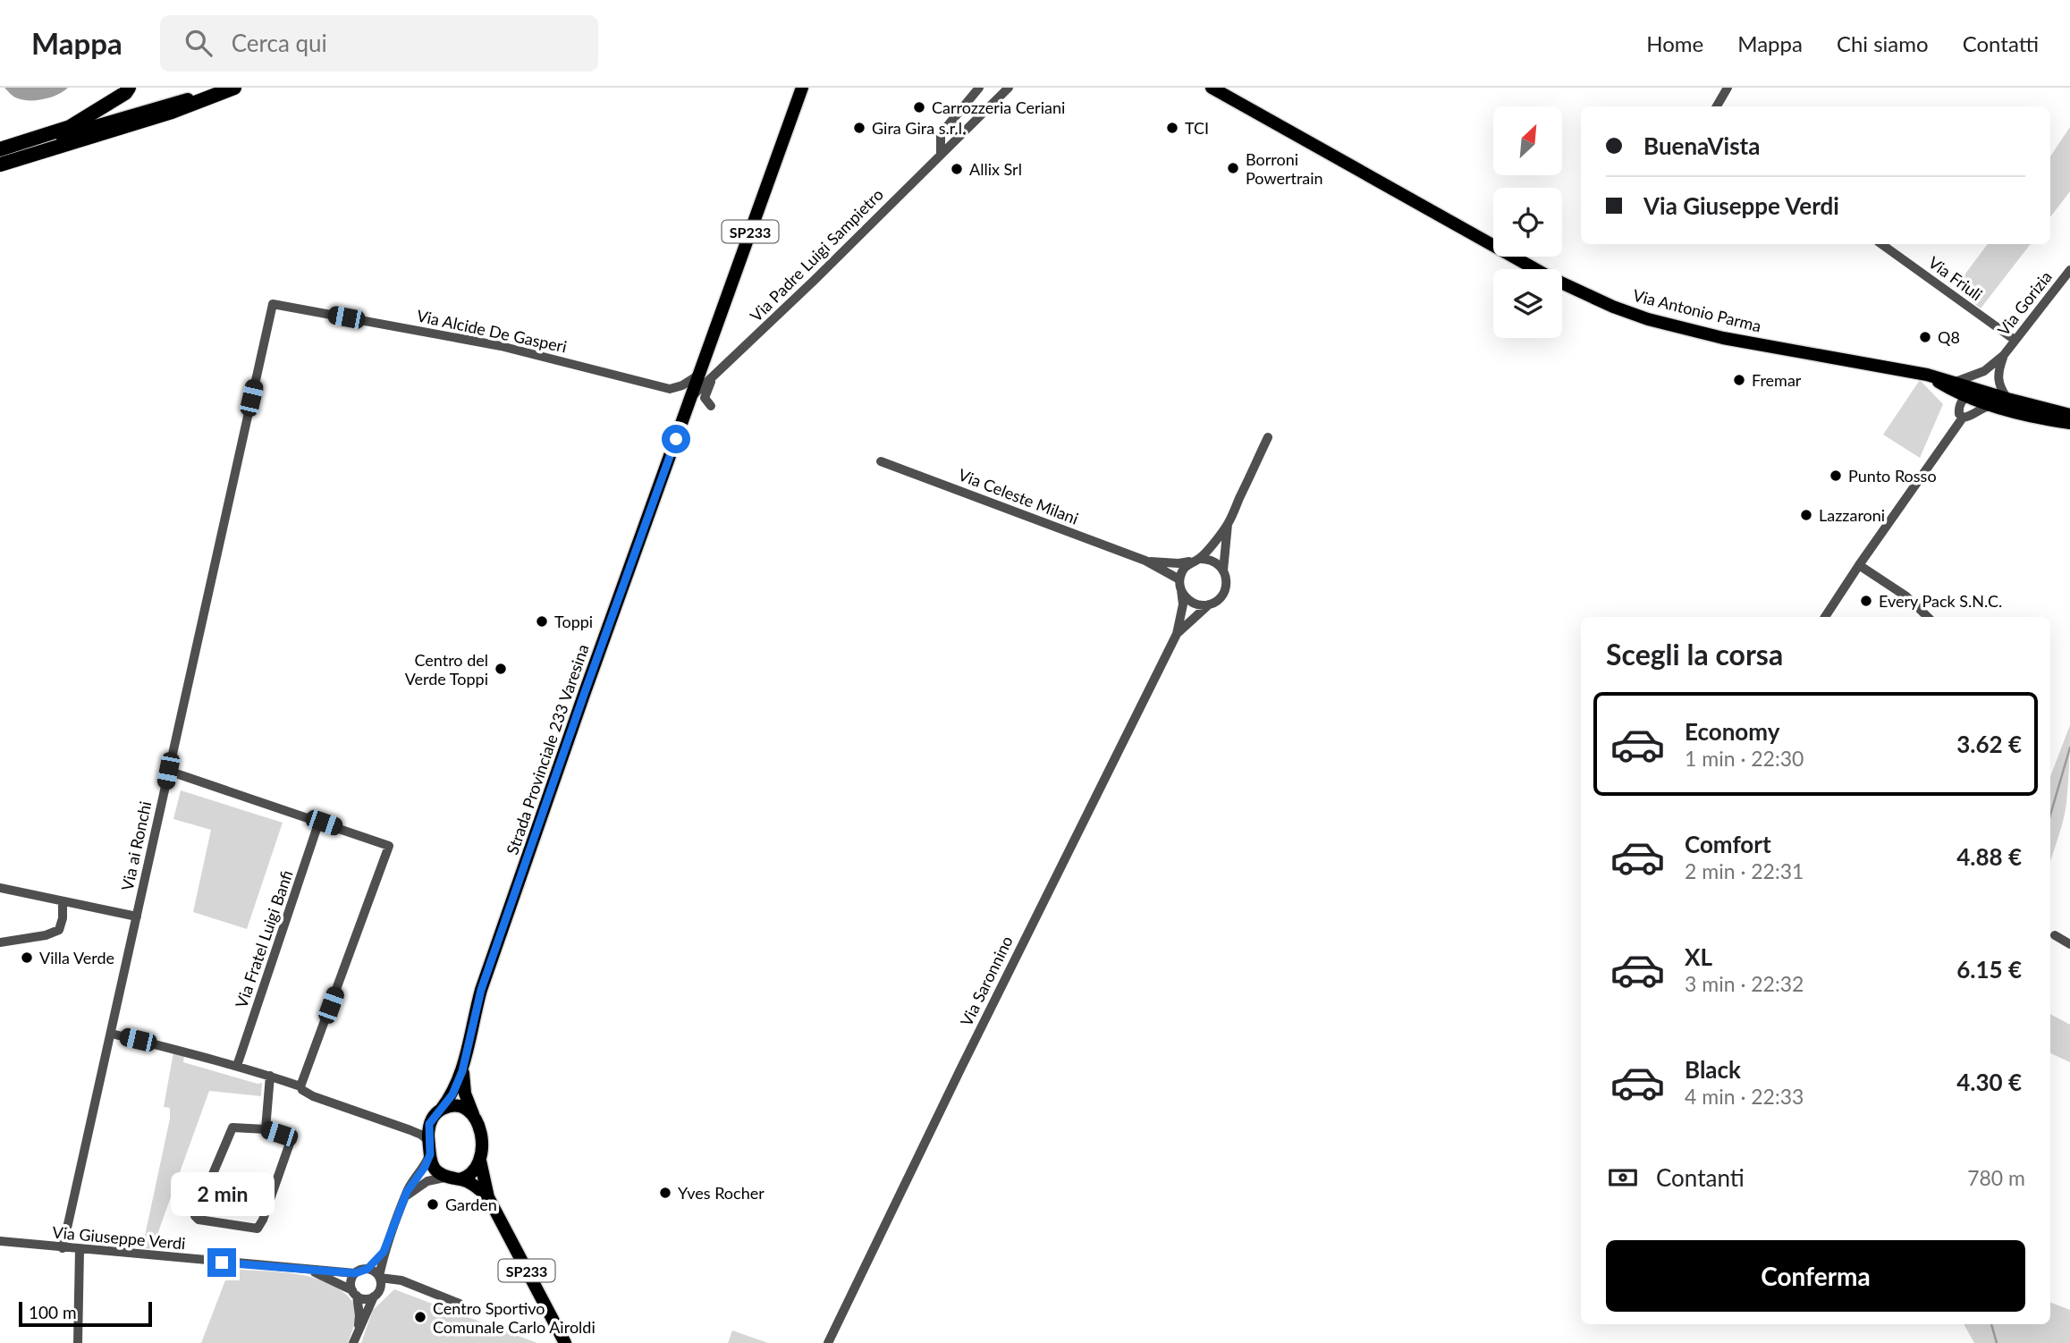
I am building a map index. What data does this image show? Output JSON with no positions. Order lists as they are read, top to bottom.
{
  "streets": {
    "main road": ["SP233", "Via Antonio Parma", "Strada Provinciale 233 Varesina"],
    "street": [
      "Via Padre Luigi Sampietro",
      "Via Friuli",
      "Via Gorizia",
      "Via Alcide De Gasperi",
      "Via Celeste Milani",
      "Via ai Ronchi",
      "Via Fratel Luigi Banfi",
      "Via Saronnino",
      "Via Giuseppe Verdi"
    ]
  },
  "crossings": [
    ["SP233", "Strada Provinciale 233 Varesina"],
    ["Via Padre Luigi Sampietro", "Strada Provinciale 233 Varesina"],
    ["Via Friuli", "Via Gorizia"],
    ["Via Gorizia", "Via Antonio Parma"],
    ["Via Alcide De Gasperi", "Strada Provinciale 233 Varesina"],
    ["Via Alcide De Gasperi", "Via ai Ronchi"],
    ["Via ai Ronchi", "Via Giuseppe Verdi"]
  ],
  "places": [
    "Carrozzeria Ceriani",
    "Gira Gira s.r.l.",
    "TCI",
    "Borroni Powertrain",
    "Allix Srl",
    "Q8",
    "Fremar",
    "Punto Rosso",
    "Lazzaroni",
    "Every Pack S.N.C.",
    "Toppi",
    "Centro del Verde Toppi",
    "Villa Verde",
    "Yves Rocher",
    "Garden",
    "Centro Sportivo Comunale Carlo Airoldi"
  ],
  "scale_bar": "100 m",
  "north": "top right",
  "page": {
    "header": "Mappa",
    "search": "Cerca qui",
    "nav": [
      "Home",
      "Mappa",
      "Chi siamo",
      "Contatti"
    ],
    "banner": ["BuenaVista", "Via Giuseppe Verdi"],
    "heading": "Scegli la corsa",
    "list": [
      {
        "name": "Economy",
        "note": "1 min · 22:30",
        "value": "3.62 €"
      },
      {
        "name": "Comfort",
        "note": "2 min · 22:31",
        "value": "4.88 €"
      },
      {
        "name": "XL",
        "note": "3 min · 22:32",
        "value": "6.15 €"
      },
      {
        "name": "Black",
        "note": "4 min · 22:33",
        "value": "4.30 €"
      }
    ],
    "pay": ["Contanti", "780 m"],
    "bubble": "2 min",
    "buttons": "Conferma",
    "scale": "100 m"
  }
}
